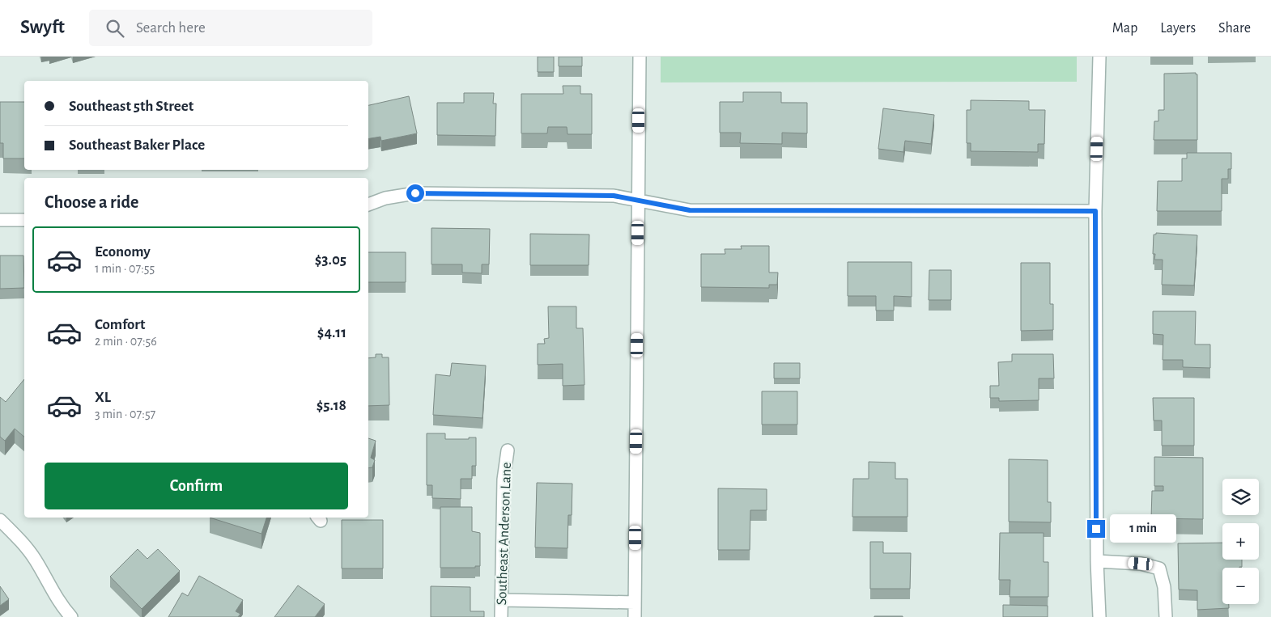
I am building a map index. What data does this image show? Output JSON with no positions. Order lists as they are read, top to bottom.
{
  "streets": {
    "street": ["Southeast Anderson Lane"]
  },
  "page": {
    "header": "Swyft",
    "search": "Search here",
    "nav": ["Map", "Layers", "Share"],
    "banner": ["Southeast 5th Street", "Southeast Baker Place"],
    "heading": "Choose a ride",
    "list": [
      {
        "name": "Economy",
        "note": "1 min · 07:55",
        "value": "$3.05"
      },
      {
        "name": "Comfort",
        "note": "2 min · 07:56",
        "value": "$4.11"
      },
      {
        "name": "XL",
        "note": "3 min · 07:57",
        "value": "$5.18"
      }
    ],
    "buttons": "Confirm",
    "map_buttons": ["+", "−"],
    "bubble": "1 min"
  }
}
